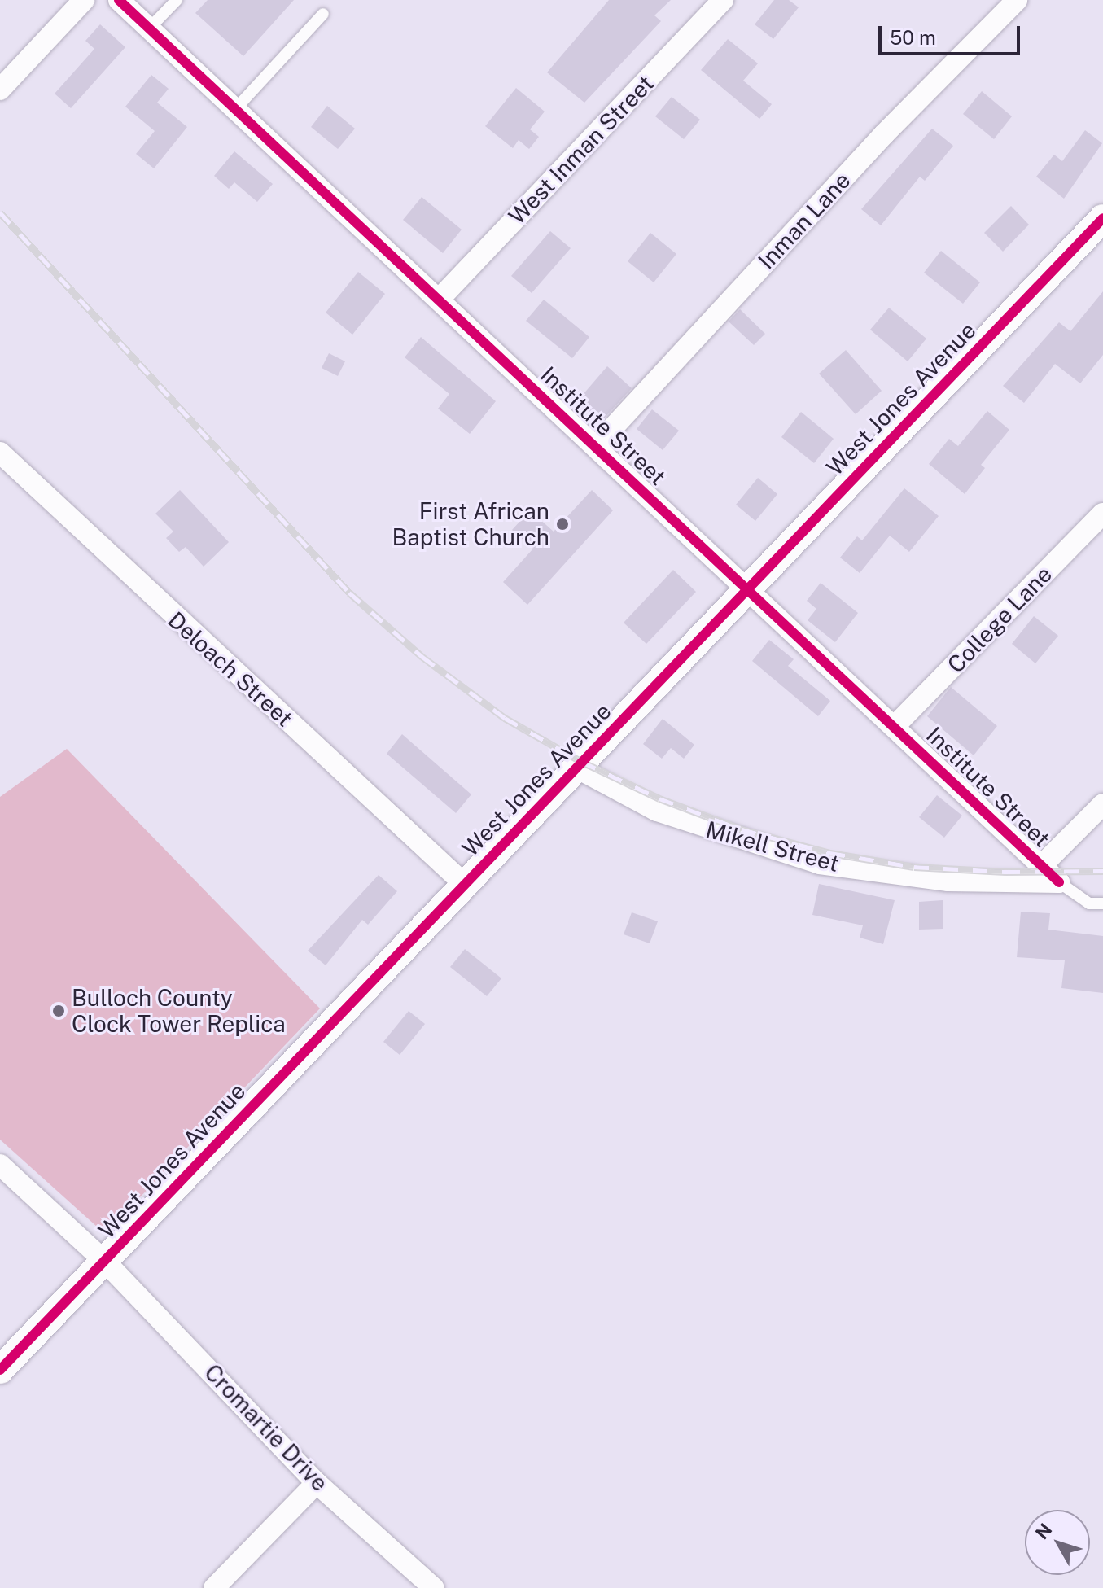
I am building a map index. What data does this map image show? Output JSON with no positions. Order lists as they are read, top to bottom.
{
  "streets": {
    "street": [
      "West Inman Street",
      "Inman Lane",
      "West Jones Avenue",
      "Institute Street",
      "College Lane",
      "Deloach Street",
      "Mikell Street",
      "Cromartie Drive"
    ]
  },
  "crossings": [
    ["West Inman Street", "Institute Street"],
    ["Inman Lane", "Institute Street"],
    ["West Jones Avenue", "Institute Street"],
    ["West Jones Avenue", "Deloach Street"],
    ["West Jones Avenue", "Mikell Street"],
    ["West Jones Avenue", "Cromartie Drive"],
    ["Institute Street", "College Lane"],
    ["Institute Street", "Mikell Street"]
  ],
  "places": ["First African Baptist Church", "Bulloch County Clock Tower Replica"],
  "scale_bar": "50 m",
  "north": "top left"
}
